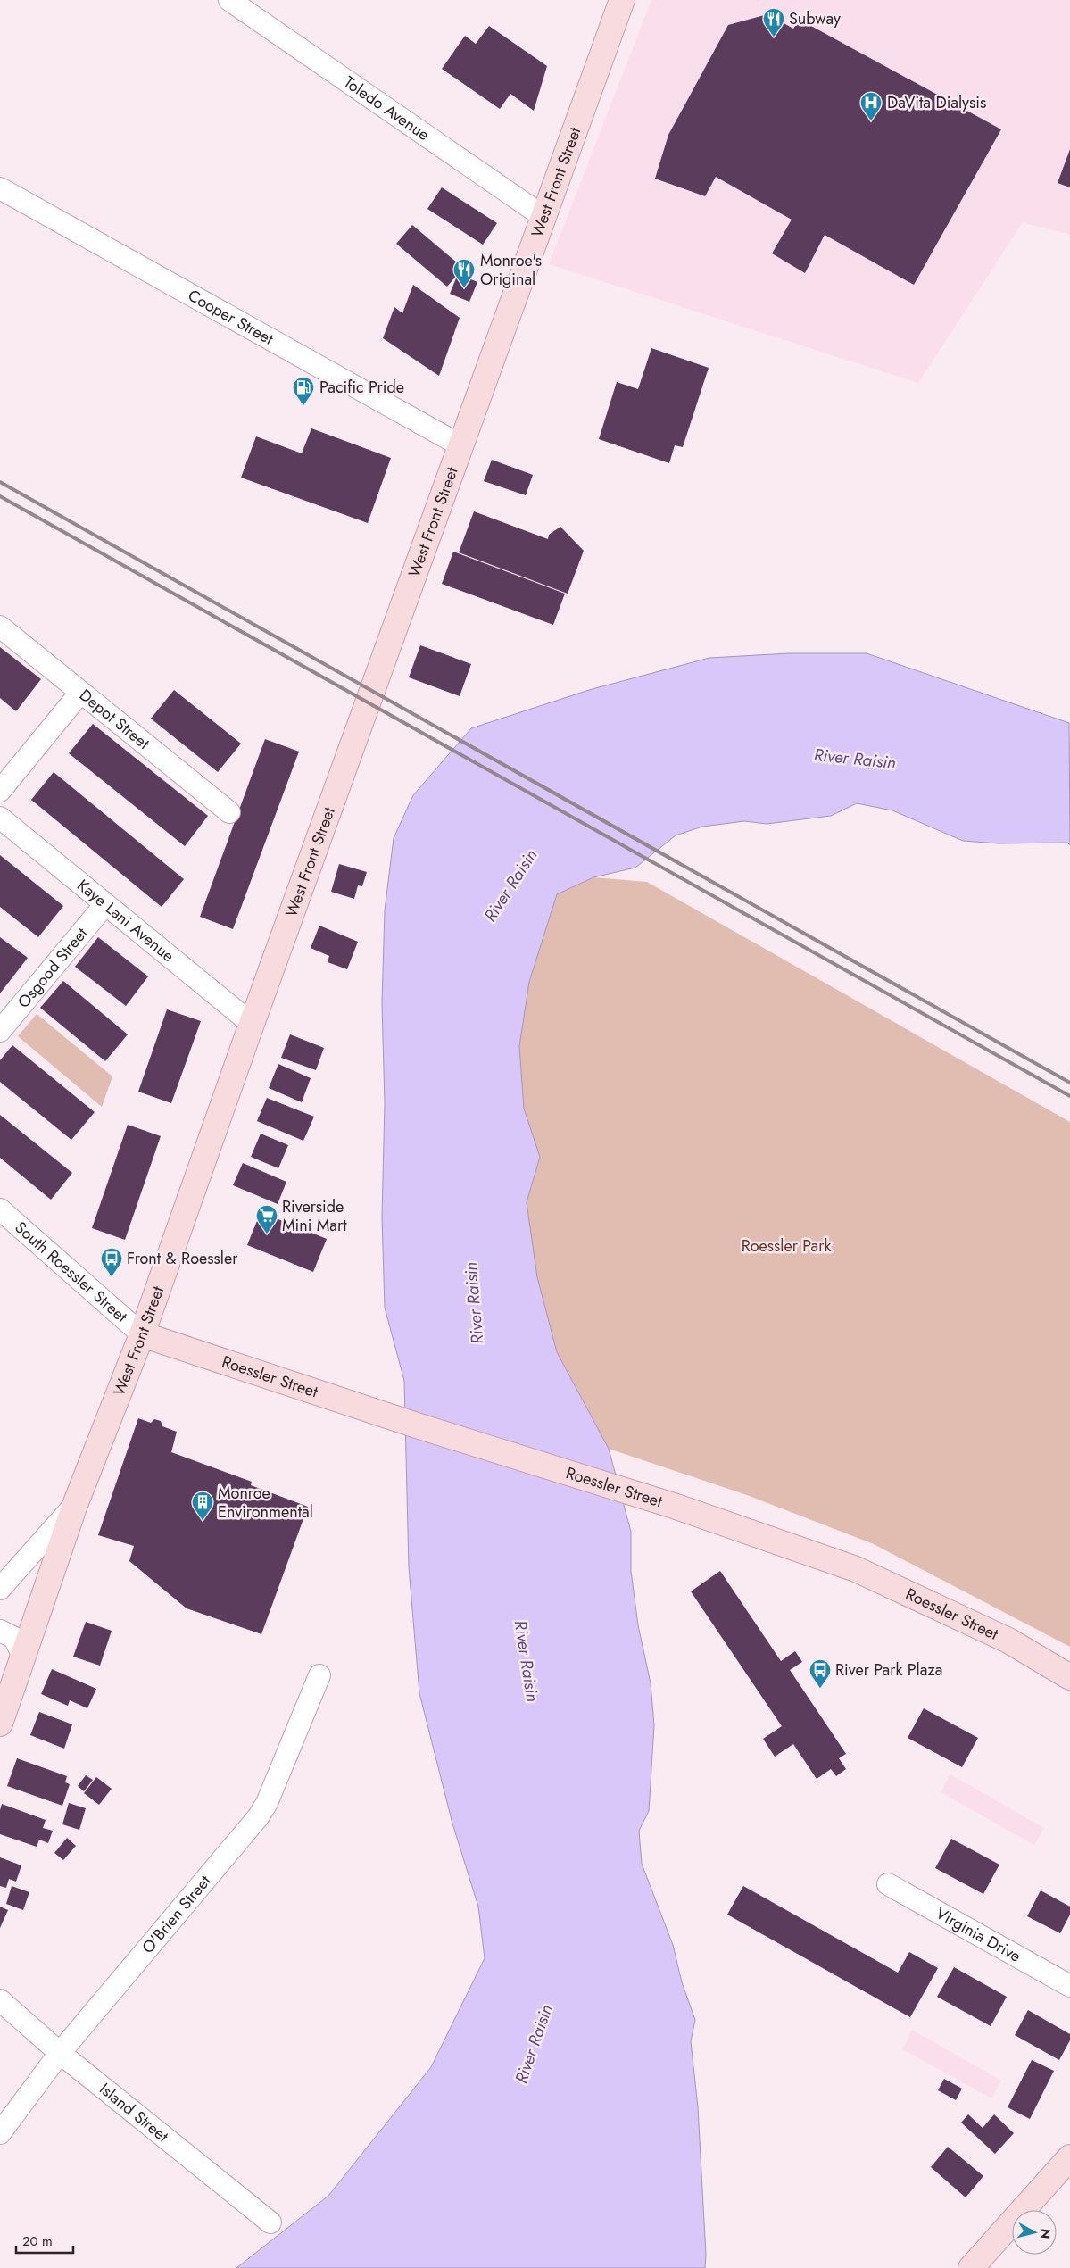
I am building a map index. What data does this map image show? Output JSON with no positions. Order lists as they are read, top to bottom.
{
  "streets": {
    "street": [
      "Toledo Avenue",
      "West Front Street",
      "Cooper Street",
      "Depot Street",
      "Kaye Lani Avenue",
      "Osgood Street",
      "South Roessler Street",
      "Roessler Street",
      "O'Brien Street",
      "Virginia Drive",
      "Island Street"
    ]
  },
  "crossings": [
    ["Toledo Avenue", "West Front Street"],
    ["West Front Street", "Cooper Street"],
    ["West Front Street", "Kaye Lani Avenue"],
    ["West Front Street", "South Roessler Street"],
    ["West Front Street", "Roessler Street"],
    ["Kaye Lani Avenue", "Osgood Street"],
    ["South Roessler Street", "Roessler Street"],
    ["O'Brien Street", "Island Street"]
  ],
  "water": ["River Raisin"],
  "parks": ["Roessler Park"],
  "places": {
    "restaurant": ["Subway", "Monroe's Original"],
    "hospital": ["DaVita Dialysis"],
    "fuel station": ["Pacific Pride"],
    "supermarket": ["Riverside Mini Mart"],
    "bus stop": ["Front & Roessler", "River Park Plaza"],
    "building": ["Monroe Environmental"]
  },
  "scale_bar": "20 m",
  "north": "right"
}
